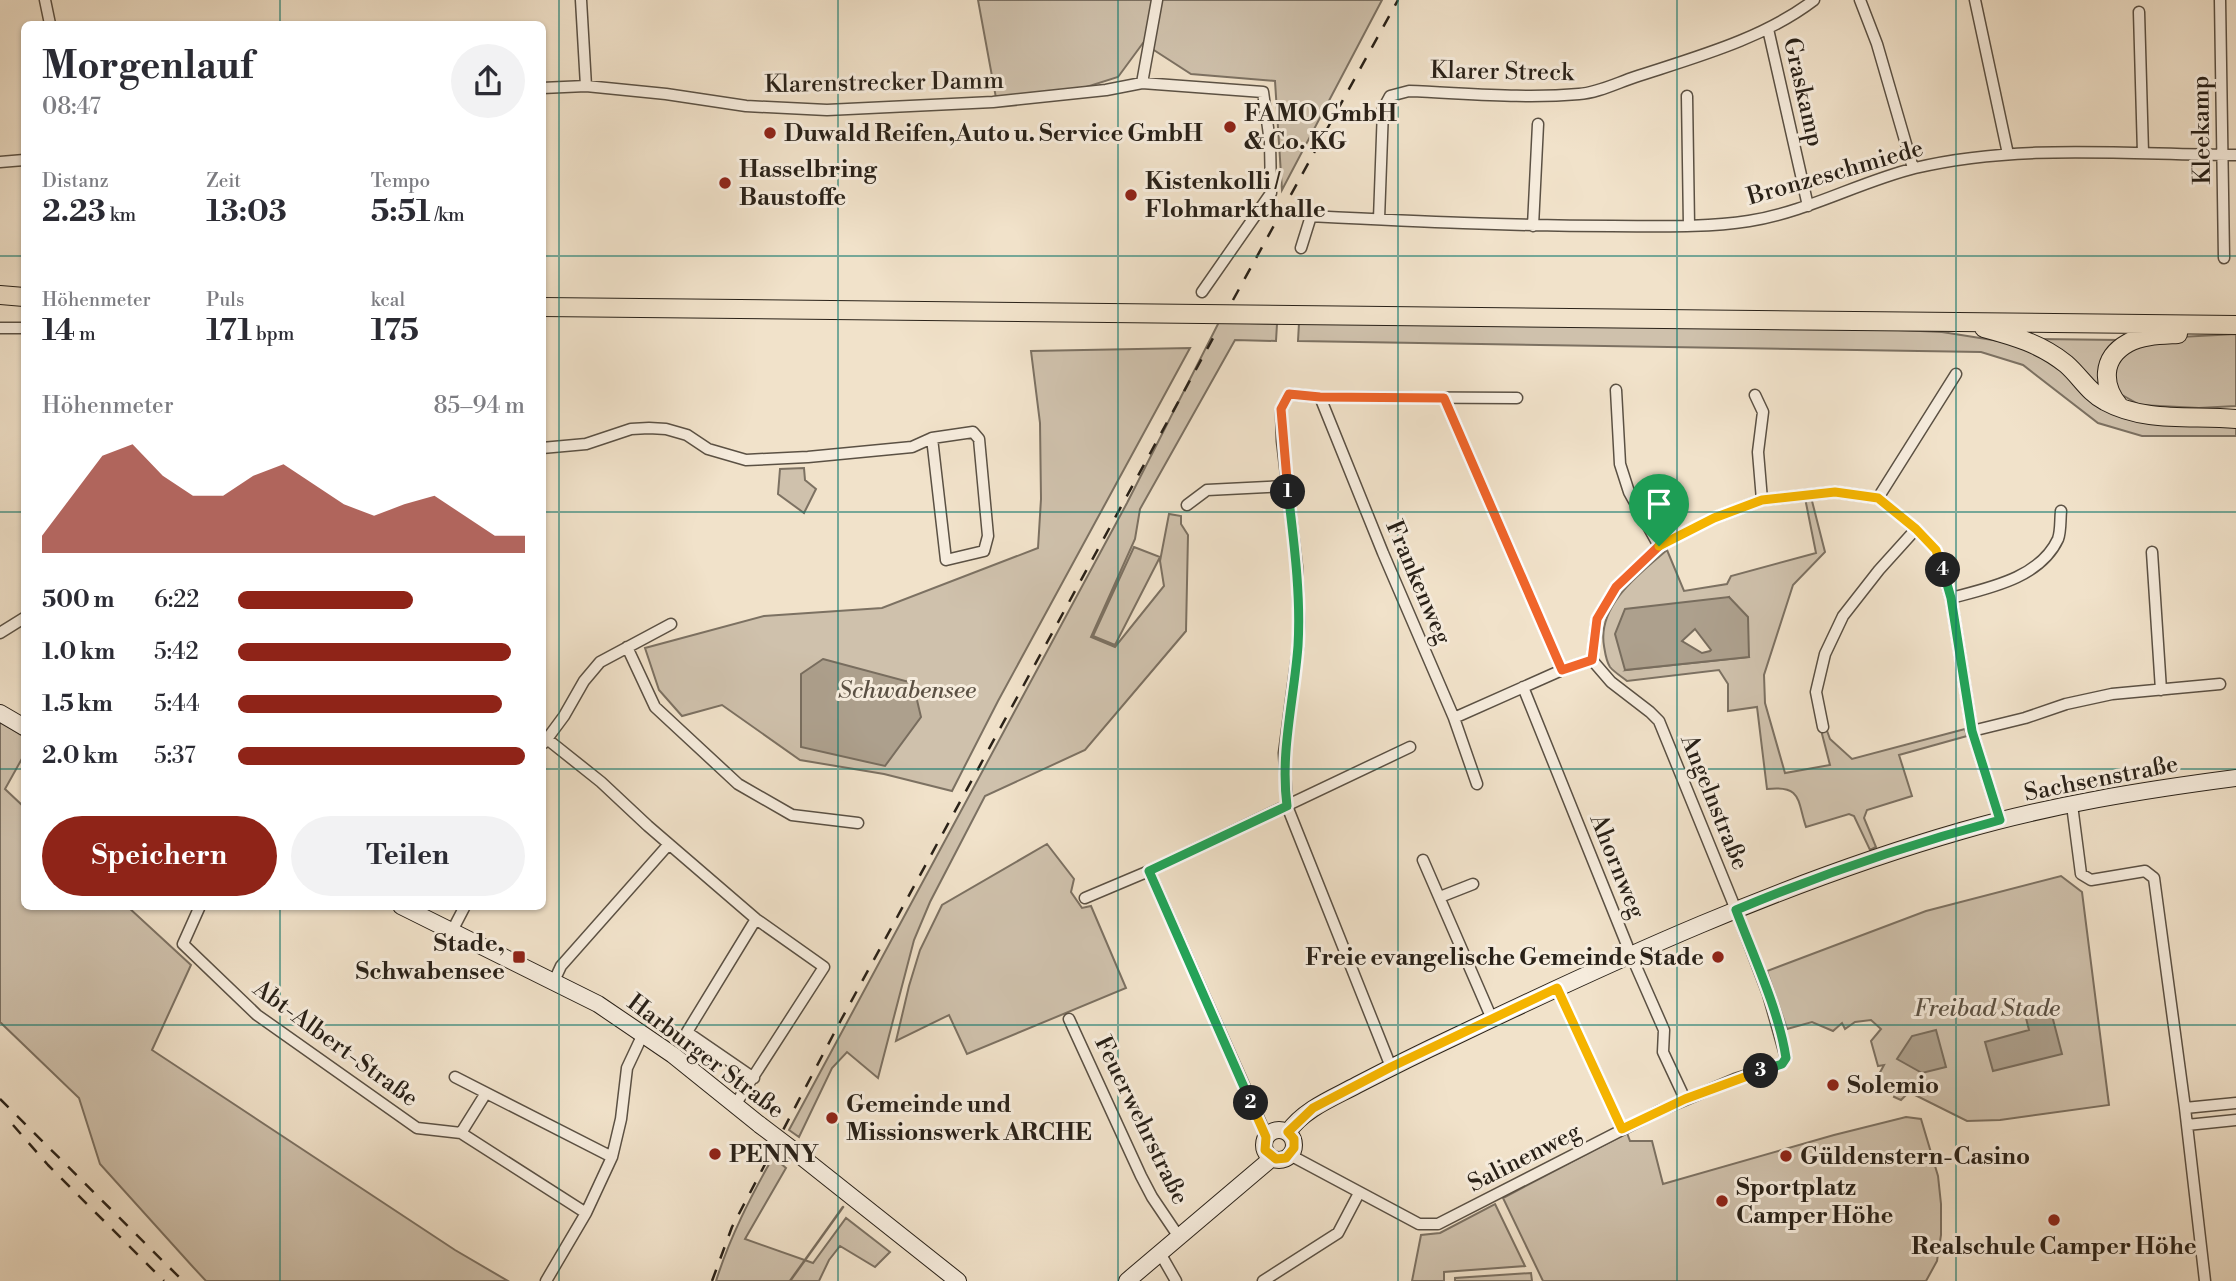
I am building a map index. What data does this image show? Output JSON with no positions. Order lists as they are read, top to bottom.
{
  "streets": {
    "street": [
      "Klarer Streck",
      "Klarenstrecker Damm",
      "Graskamp",
      "Kleekamp",
      "Bronzeschmiede",
      "Frankenweg",
      "Sachsenstraße",
      "Angelnstraße",
      "Ahornweg",
      "Abt-Albert-Straße",
      "Harburger Straße",
      "Feuerwehrstraße",
      "Salinenweg"
    ]
  },
  "crossings": [
    ["Klarer Streck", "Graskamp"],
    ["Klarer Streck", "Bronzeschmiede"],
    ["Graskamp", "Bronzeschmiede"],
    ["Kleekamp", "Bronzeschmiede"],
    ["Sachsenstraße", "Angelnstraße"],
    ["Sachsenstraße", "Ahornweg"],
    ["Sachsenstraße", "Salinenweg"],
    ["Angelnstraße", "Salinenweg"],
    ["Ahornweg", "Salinenweg"]
  ],
  "parks": ["Schwabensee", "Freibad Stade"],
  "places": {
    "other": [
      "FAMO GmbH & Co. KG",
      "Duwald Reifen,Auto u. Service GmbH",
      "Hasselbring Baustoffe",
      "Kistenkolli / Flohmarkthalle",
      "Freie evangelische Gemeinde Stade",
      "Solemio",
      "Gemeinde und Missionswerk ARCHE",
      "PENNY",
      "Güldenstern-Casino",
      "Sportplatz Camper Höhe",
      "Realschule Camper Höhe"
    ],
    "transit": ["Stade, Schwabensee"]
  },
  "page": {
    "heading": ["Morgenlauf", "08:47"],
    "stats": [
      ["Distanz", "2.23 km"],
      ["Zeit", "13:03"],
      ["Tempo", "5:51 /km"],
      ["Höhenmeter", "14 m"],
      ["Puls", "171 bpm"],
      ["kcal", "175"]
    ],
    "chart": ["Höhenmeter", "85–94 m"],
    "pins": [
      "1",
      "4",
      "3",
      "2"
    ],
    "list": [
      {
        "name": "500 m",
        "note": "6:22"
      },
      {
        "name": "1.0 km",
        "note": "5:42"
      },
      {
        "name": "1.5 km",
        "note": "5:44"
      },
      {
        "name": "2.0 km",
        "note": "5:37"
      }
    ],
    "buttons": ["Speichern", "Teilen"]
  }
}
